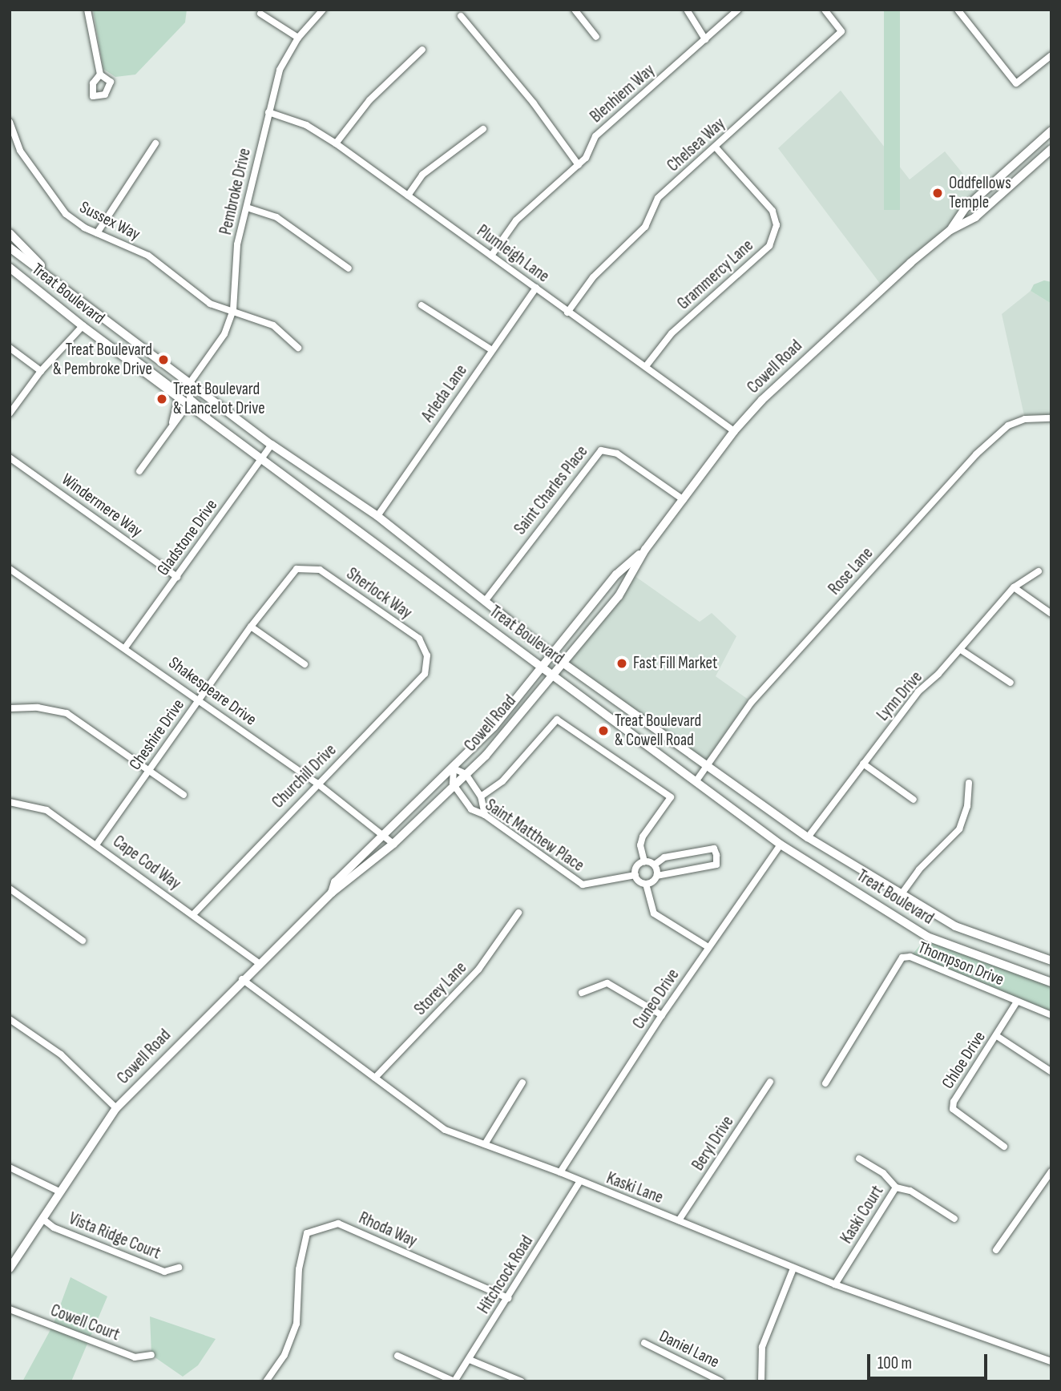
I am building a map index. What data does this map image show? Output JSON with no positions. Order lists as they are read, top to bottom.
{
  "streets": {
    "main road": ["Treat Boulevard"],
    "street": [
      "Blenhiem Way",
      "Chelsea Way",
      "Pembroke Drive",
      "Sussex Way",
      "Plumleigh Lane",
      "Grammercy Lane",
      "Cowell Road",
      "Arleda Lane",
      "Saint Charles Place",
      "Windermere Way",
      "Gladstone Drive",
      "Rose Lane",
      "Sherlock Way",
      "Shakespeare Drive",
      "Lynn Drive",
      "Cheshire Drive",
      "Churchill Drive",
      "Saint Matthew Place",
      "Cape Cod Way",
      "Thompson Drive",
      "Storey Lane",
      "Cuneo Drive",
      "Chloe Drive",
      "Beryl Drive",
      "Kaski Lane",
      "Kaski Court",
      "Rhoda Way",
      "Vista Ridge Court",
      "Hitchcock Road",
      "Cowell Court",
      "Daniel Lane"
    ]
  },
  "crossings": [
    ["Blenhiem Way", "Plumleigh Lane"],
    ["Chelsea Way", "Plumleigh Lane"],
    ["Chelsea Way", "Grammercy Lane"],
    ["Pembroke Drive", "Sussex Way"],
    ["Pembroke Drive", "Plumleigh Lane"],
    ["Pembroke Drive", "Treat Boulevard"],
    ["Plumleigh Lane", "Grammercy Lane"],
    ["Plumleigh Lane", "Cowell Road"],
    ["Plumleigh Lane", "Arleda Lane"],
    ["Treat Boulevard", "Cowell Road"],
    ["Treat Boulevard", "Arleda Lane"],
    ["Treat Boulevard", "Saint Charles Place"],
    ["Treat Boulevard", "Gladstone Drive"],
    ["Treat Boulevard", "Rose Lane"],
    ["Treat Boulevard", "Lynn Drive"],
    ["Treat Boulevard", "Cuneo Drive"],
    ["Cowell Road", "Saint Charles Place"],
    ["Cowell Road", "Shakespeare Drive"],
    ["Cowell Road", "Saint Matthew Place"],
    ["Cowell Road", "Cape Cod Way"],
    ["Cowell Road", "Kaski Lane"],
    ["Cowell Road", "Vista Ridge Court"],
    ["Windermere Way", "Gladstone Drive"],
    ["Gladstone Drive", "Shakespeare Drive"],
    ["Sherlock Way", "Cheshire Drive"],
    ["Sherlock Way", "Churchill Drive"],
    ["Shakespeare Drive", "Cheshire Drive"],
    ["Shakespeare Drive", "Churchill Drive"],
    ["Cheshire Drive", "Cape Cod Way"],
    ["Churchill Drive", "Cape Cod Way"],
    ["Thompson Drive", "Chloe Drive"],
    ["Storey Lane", "Kaski Lane"],
    ["Cuneo Drive", "Kaski Lane"],
    ["Beryl Drive", "Kaski Lane"],
    ["Kaski Lane", "Kaski Court"],
    ["Kaski Lane", "Hitchcock Road"],
    ["Rhoda Way", "Hitchcock Road"]
  ],
  "places": [
    "Oddfellows Temple",
    "Treat Boulevard & Pembroke Drive",
    "Treat Boulevard & Lancelot Drive",
    "Fast Fill Market",
    "Treat Boulevard & Cowell Road"
  ],
  "scale_bar": "100 m"
}
